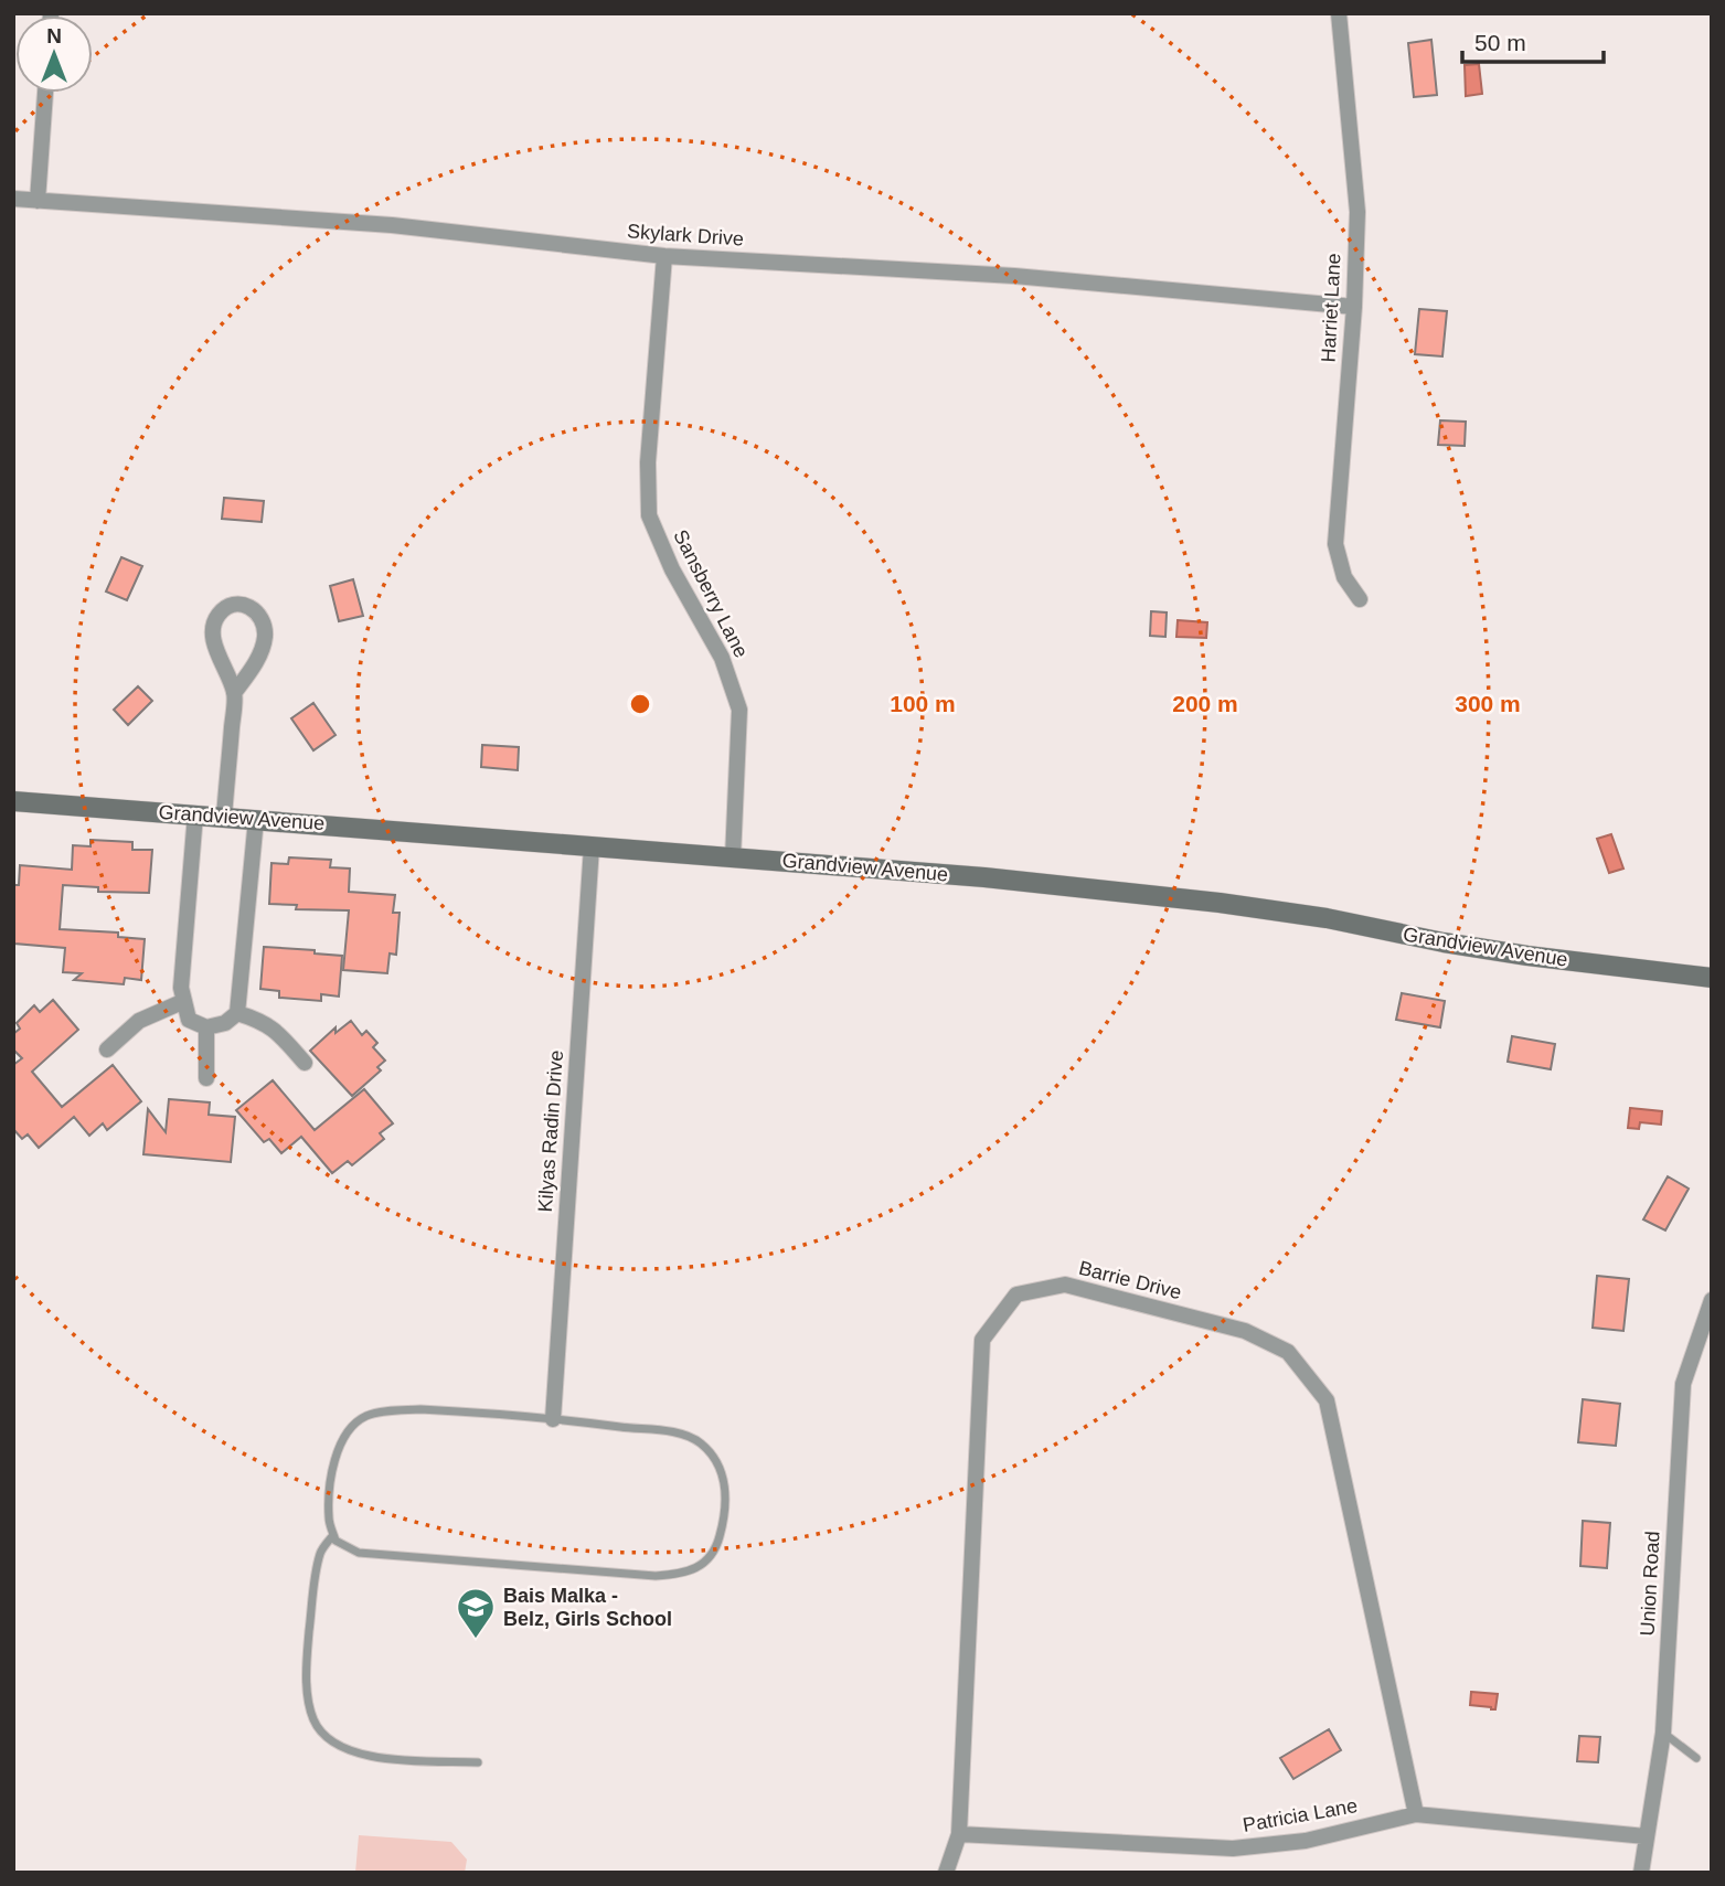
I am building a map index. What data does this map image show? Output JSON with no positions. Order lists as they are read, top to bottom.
{
  "streets": {
    "street": [
      "Skylark Drive",
      "Harriet Lane",
      "Sansberry Lane",
      "Grandview Avenue",
      "Kilyas Radin Drive",
      "Barrie Drive",
      "Union Road",
      "Patricia Lane"
    ]
  },
  "crossings": [
    ["Skylark Drive", "Harriet Lane"],
    ["Skylark Drive", "Sansberry Lane"],
    ["Sansberry Lane", "Grandview Avenue"],
    ["Grandview Avenue", "Kilyas Radin Drive"],
    ["Barrie Drive", "Patricia Lane"],
    ["Union Road", "Patricia Lane"]
  ],
  "places": {
    "school or university": ["Bais Malka - Belz, Girls School"]
  },
  "scale_bar": "50 m",
  "north": "top",
  "rings": ["100 m", "200 m", "300 m"]
}
